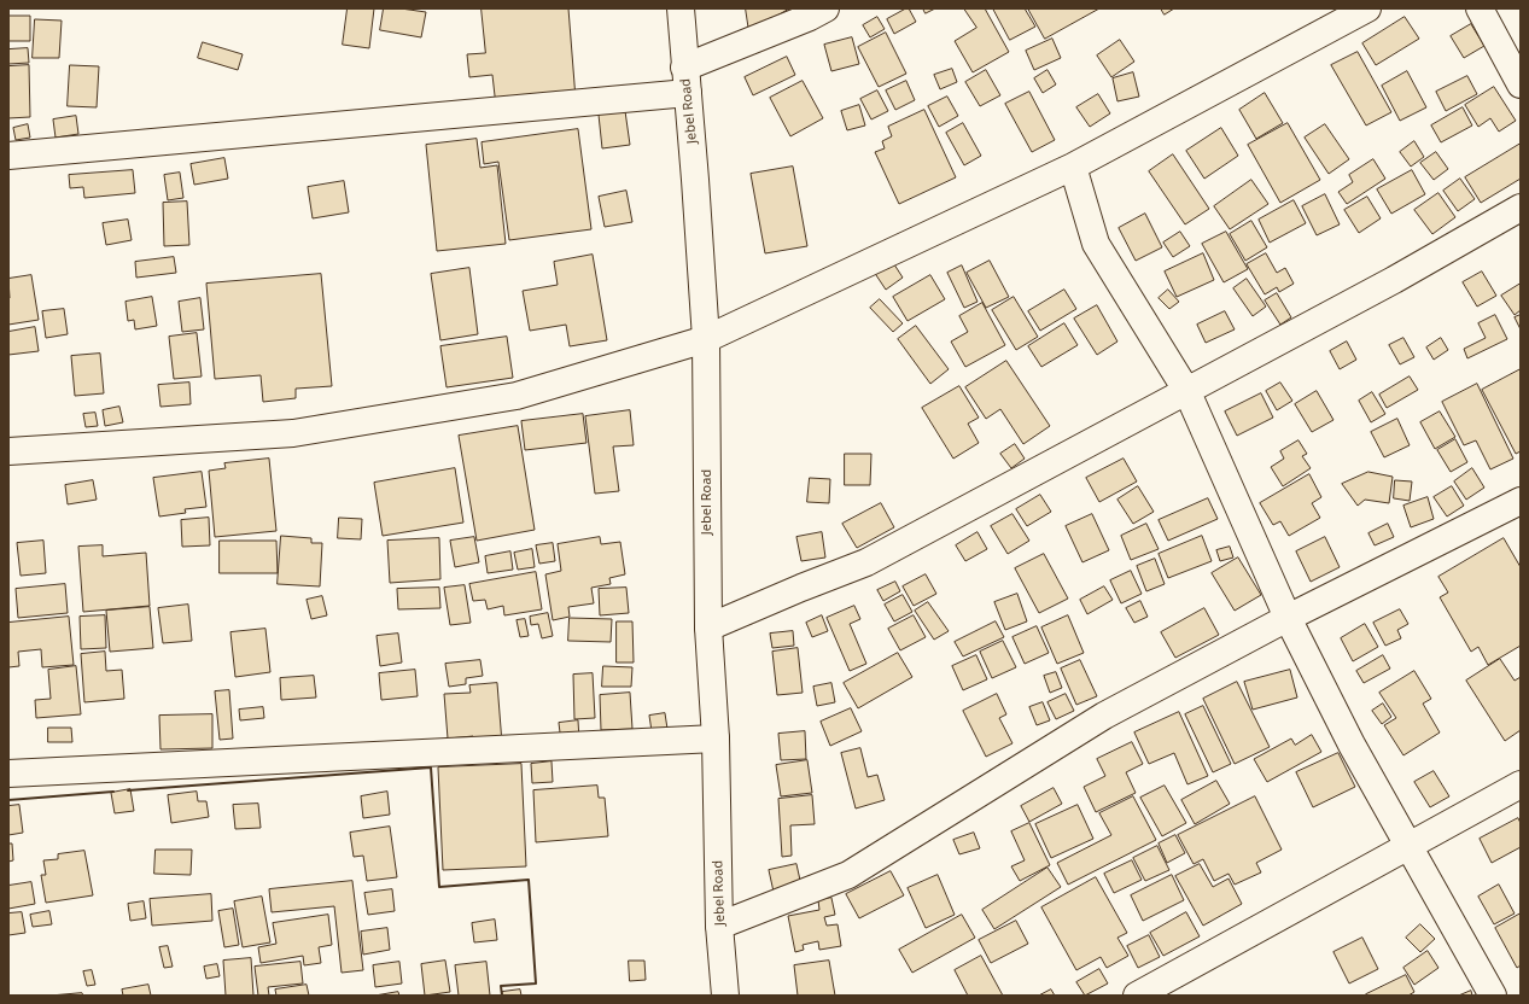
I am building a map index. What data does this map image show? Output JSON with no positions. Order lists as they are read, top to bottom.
{
  "streets": {
    "street": ["Jebel Road"]
  }
}
